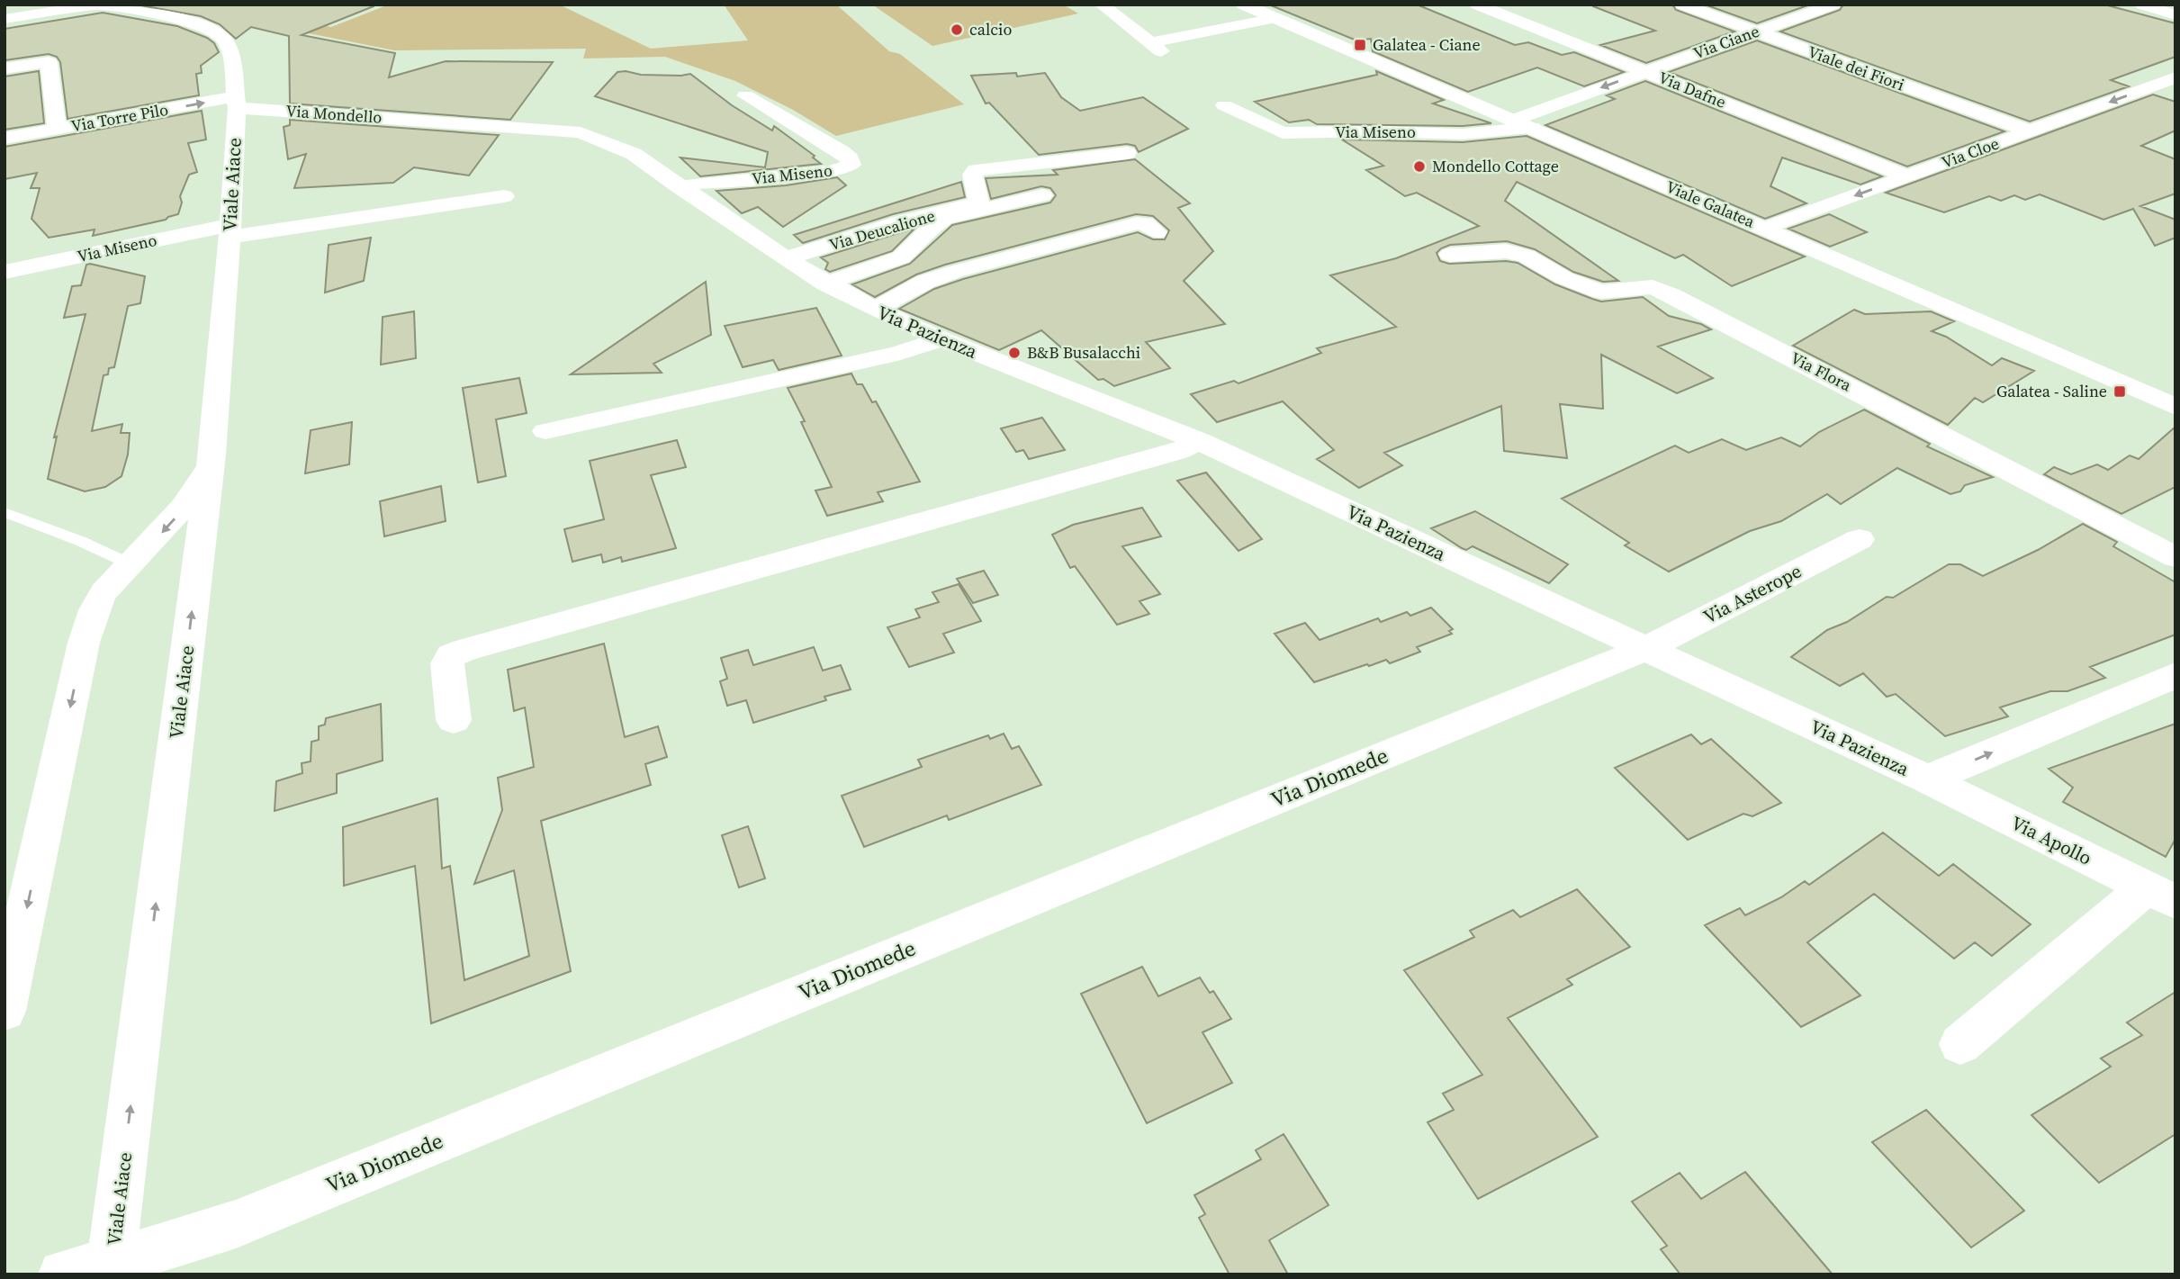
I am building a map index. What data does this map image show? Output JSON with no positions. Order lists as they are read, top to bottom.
{
  "streets": {
    "main road": ["Viale Galatea"],
    "street": [
      "Via Ciane",
      "Viale dei Fiori",
      "Via Dafne",
      "Via Mondello",
      "Via Torre Pilo",
      "Via Miseno",
      "Via Cloe",
      "Viale Aiace",
      "Via Deucalione",
      "Via Pazienza",
      "Via Flora",
      "Via Asterope",
      "Via Diomede",
      "Via Apollo"
    ]
  },
  "crossings": [
    ["Via Ciane", "Viale dei Fiori"],
    ["Via Ciane", "Via Dafne"],
    ["Via Ciane", "Via Miseno"],
    ["Via Ciane", "Viale Galatea"],
    ["Viale dei Fiori", "Via Cloe"],
    ["Via Dafne", "Via Cloe"],
    ["Via Mondello", "Via Torre Pilo"],
    ["Via Mondello", "Viale Aiace"],
    ["Via Mondello", "Via Pazienza"],
    ["Via Torre Pilo", "Viale Aiace"],
    ["Via Miseno", "Viale Aiace"],
    ["Via Miseno", "Viale Galatea"],
    ["Via Miseno", "Via Pazienza"],
    ["Via Cloe", "Viale Galatea"],
    ["Viale Aiace", "Via Diomede"],
    ["Via Deucalione", "Via Pazienza"],
    ["Via Pazienza", "Via Asterope"],
    ["Via Pazienza", "Via Diomede"],
    ["Via Pazienza", "Via Apollo"],
    ["Via Asterope", "Via Diomede"]
  ],
  "one_way": ["Via Ciane", "Via Cloe"],
  "places": {
    "other": ["calcio", "Mondello Cottage", "B&B Busalacchi"],
    "transit": ["Galatea - Ciane", "Galatea - Saline"]
  }
}
